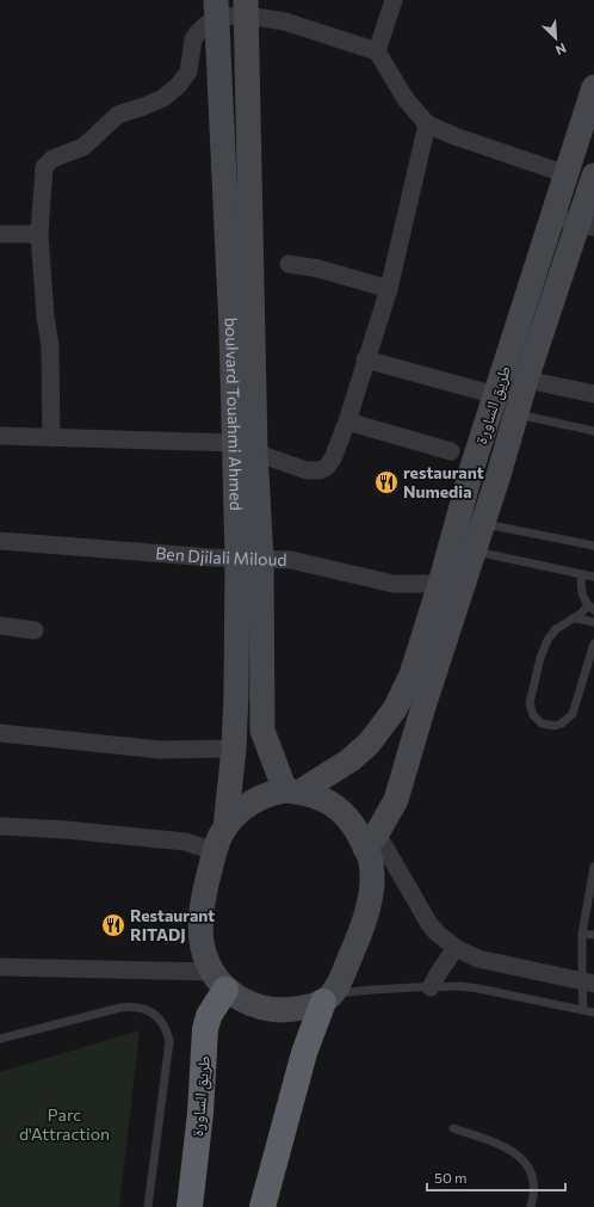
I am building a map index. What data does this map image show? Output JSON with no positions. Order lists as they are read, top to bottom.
{
  "streets": {
    "highway": ["طريق الساورة"],
    "main road": ["boulvard Touahmi Ahmed"],
    "street": ["Ben Djilali Miloud"]
  },
  "crossings": [
    ["طريق الساورة", "boulvard Touahmi Ahmed"],
    ["طريق الساورة", "Ben Djilali Miloud"],
    ["boulvard Touahmi Ahmed", "Ben Djilali Miloud"]
  ],
  "parks": ["Parc d'Attraction"],
  "places": {
    "restaurant": ["restaurant Numedia", "Restaurant RITADJ"]
  },
  "scale_bar": "50 m",
  "north": "bottom right"
}
